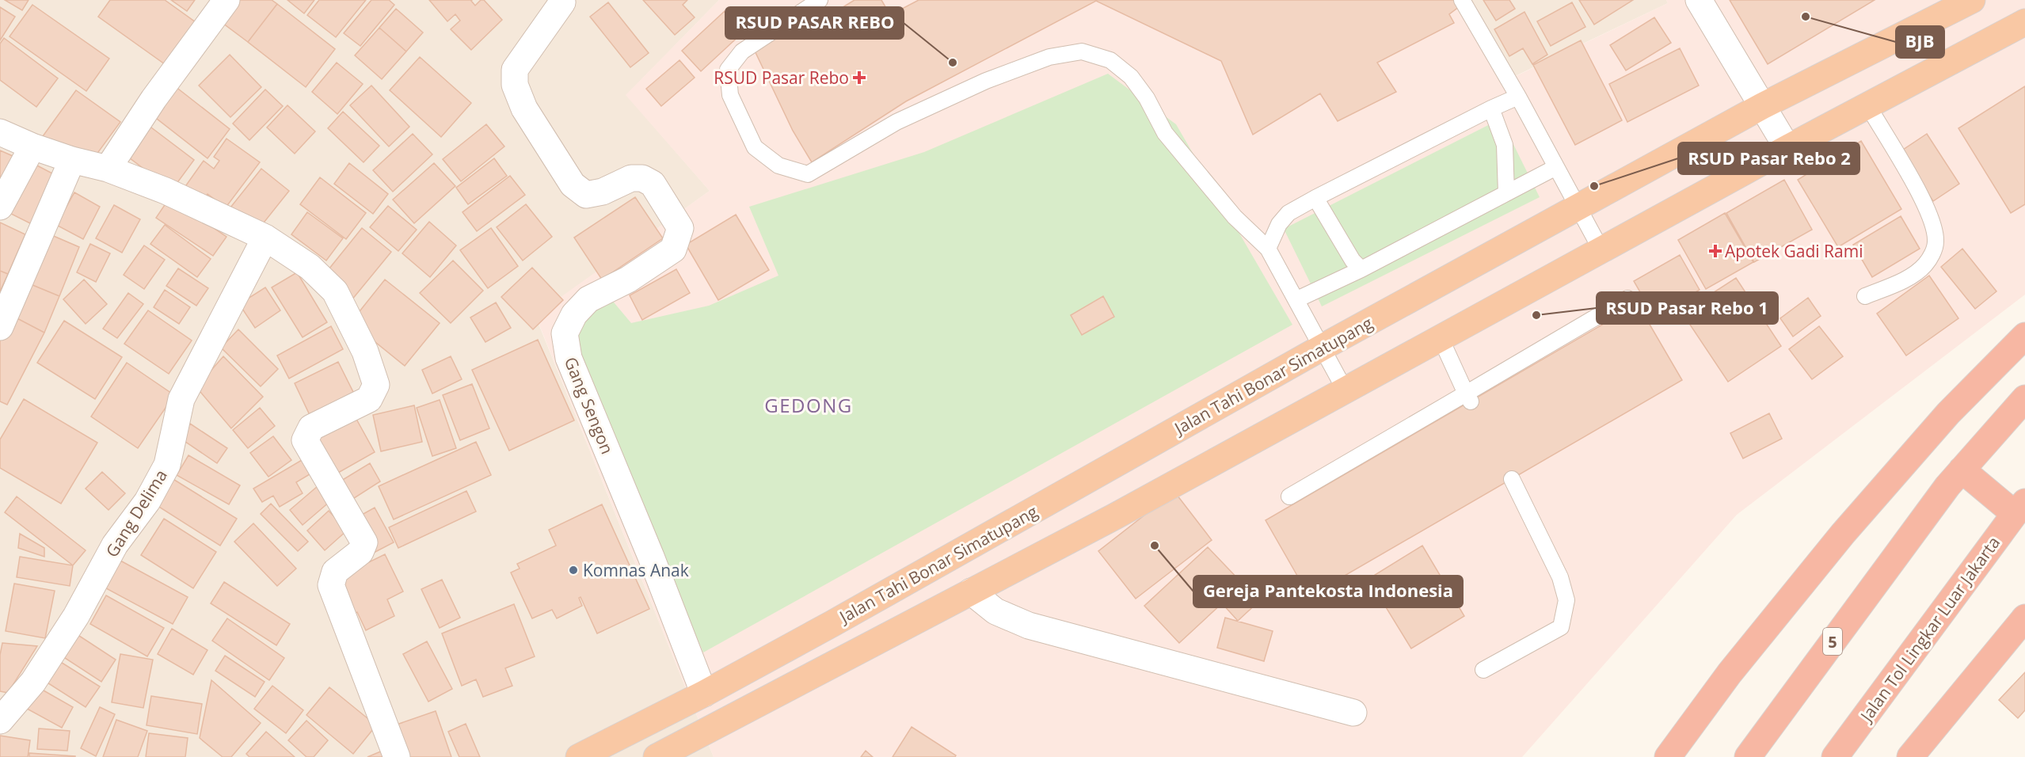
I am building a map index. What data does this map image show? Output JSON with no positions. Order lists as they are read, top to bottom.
{
  "streets": {
    "highway": ["Jalan Tahi Bonar Simatupang", "Jalan Tol Lingkar Luar Jakarta", "5"],
    "street": ["Gang Sengon", "Gang Delima"]
  },
  "crossings": [
    ["Jalan Tahi Bonar Simatupang", "Gang Sengon"]
  ],
  "districts": ["GEDONG"],
  "places": {
    "other": [
      "BJB",
      "RSUD PASAR REBO",
      "RSUD Pasar Rebo 2",
      "RSUD Pasar Rebo 1",
      "Gereja Pantekosta Indonesia",
      "Komnas Anak"
    ],
    "health": ["RSUD Pasar Rebo", "Apotek Gadi Rami"]
  }
}
